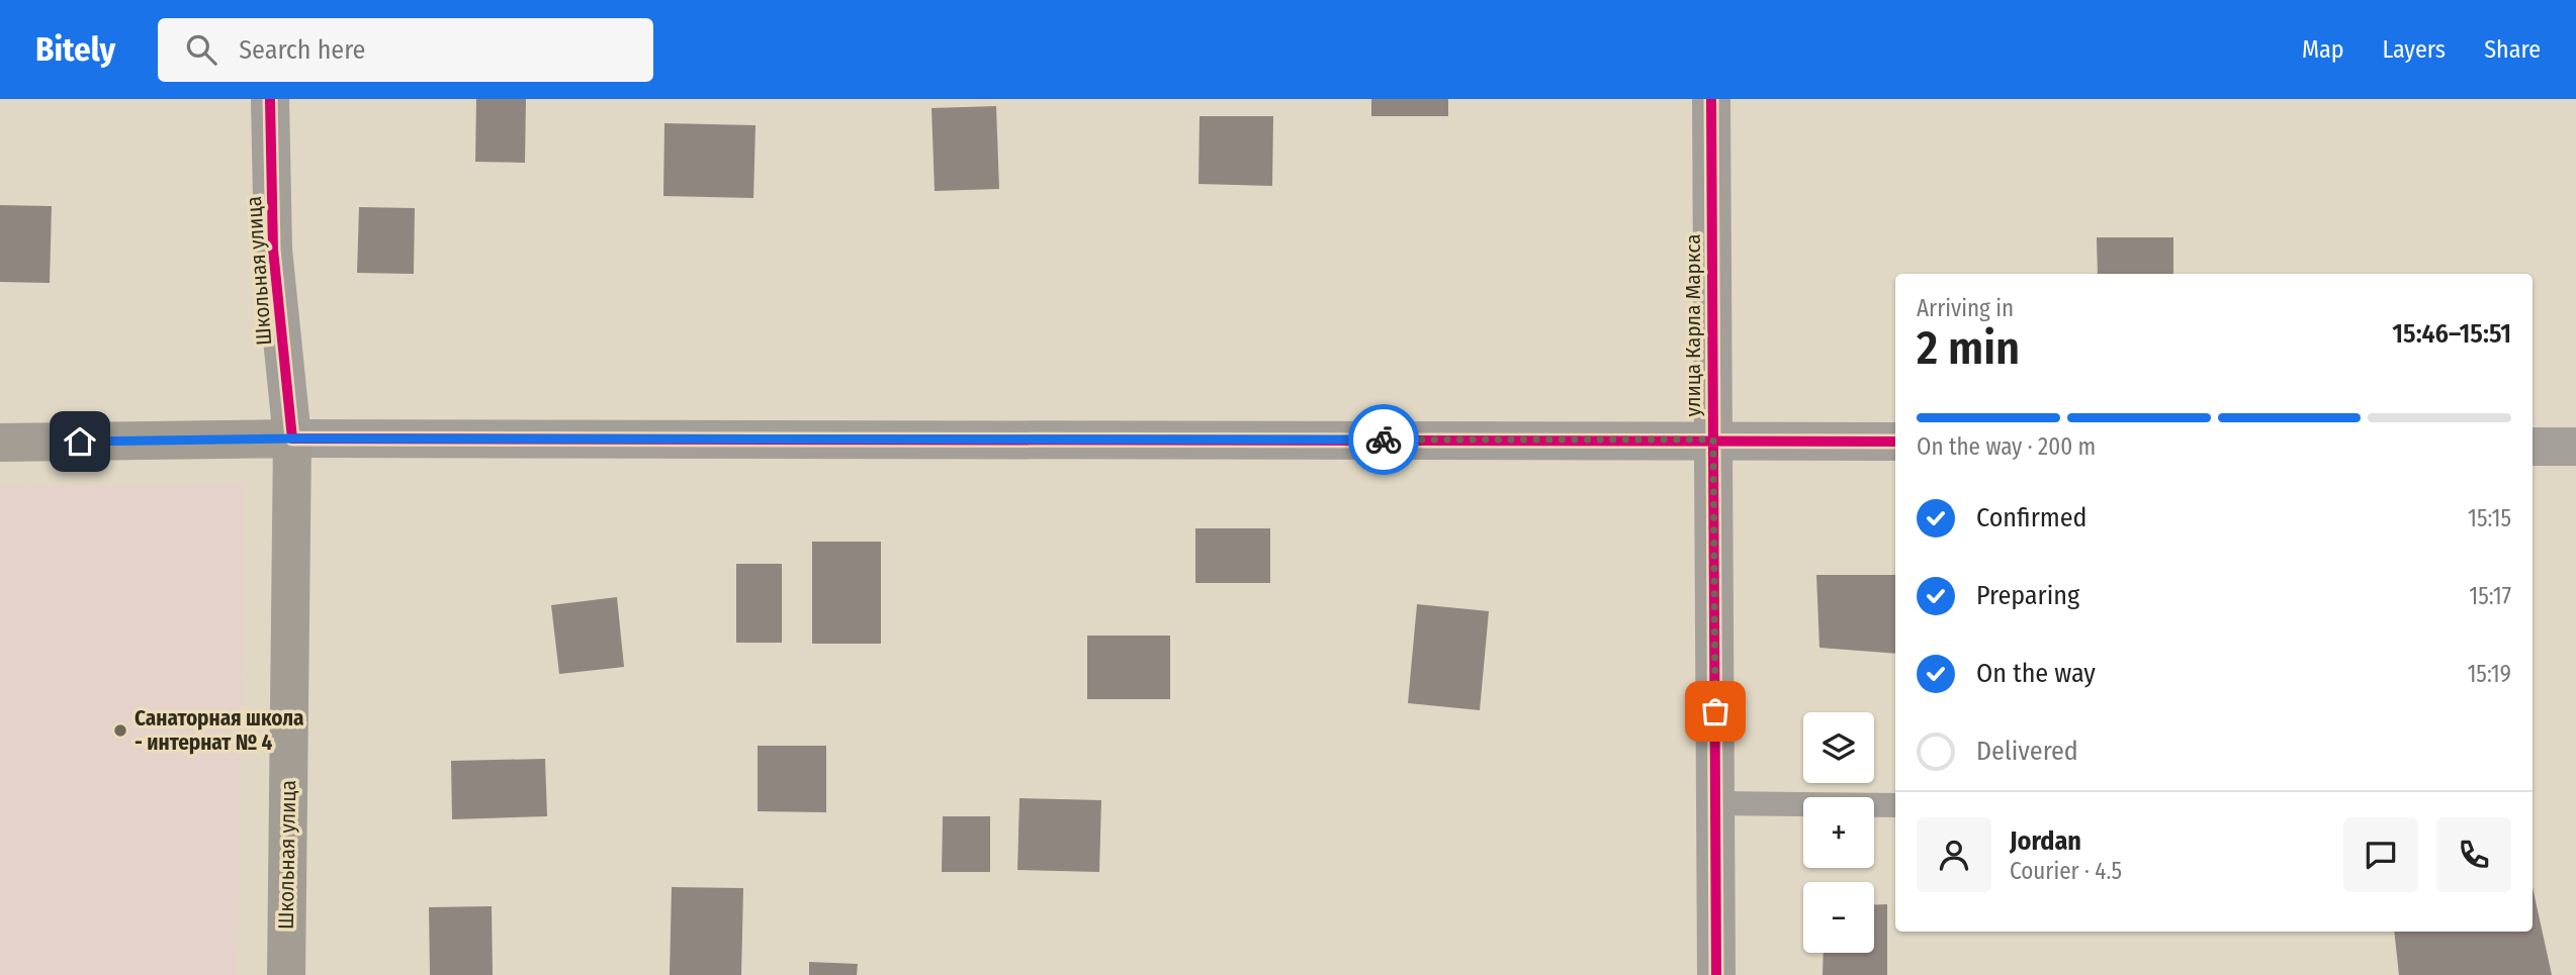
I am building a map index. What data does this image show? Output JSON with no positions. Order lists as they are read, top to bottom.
{
  "streets": {
    "main road": ["Школьная улица"],
    "street": ["улица Карла Маркса"]
  },
  "places": ["Санаторная школа - интернат № 4"],
  "page": {
    "header": "Bitely",
    "search": "Search here",
    "nav": ["Map", "Layers", "Share"],
    "heading": ["2 min", "Arriving in", "15:46–15:51"],
    "panel": ["Jordan", "Courier · 4.5"],
    "bar": "On the way · 200 m",
    "list": [
      ["Confirmed", "15:15"],
      ["Preparing", "15:17"],
      ["On the way", "15:19"],
      "Delivered"
    ],
    "map_buttons": ["+", "−"]
  }
}
